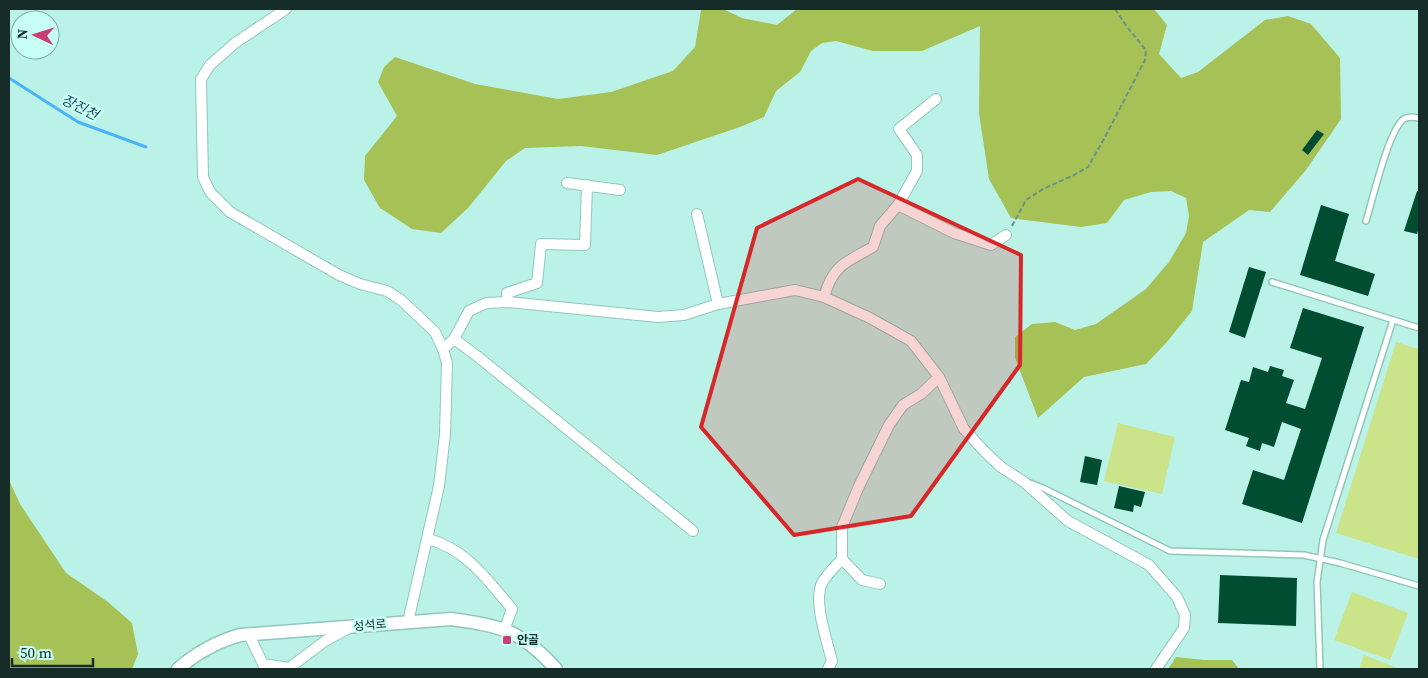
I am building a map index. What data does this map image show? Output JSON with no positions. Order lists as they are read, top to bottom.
{
  "streets": {
    "street": ["성석로"]
  },
  "water": ["장진천"],
  "places": {
    "transit": ["안골"]
  },
  "scale_bar": "50 m",
  "north": "left"
}
